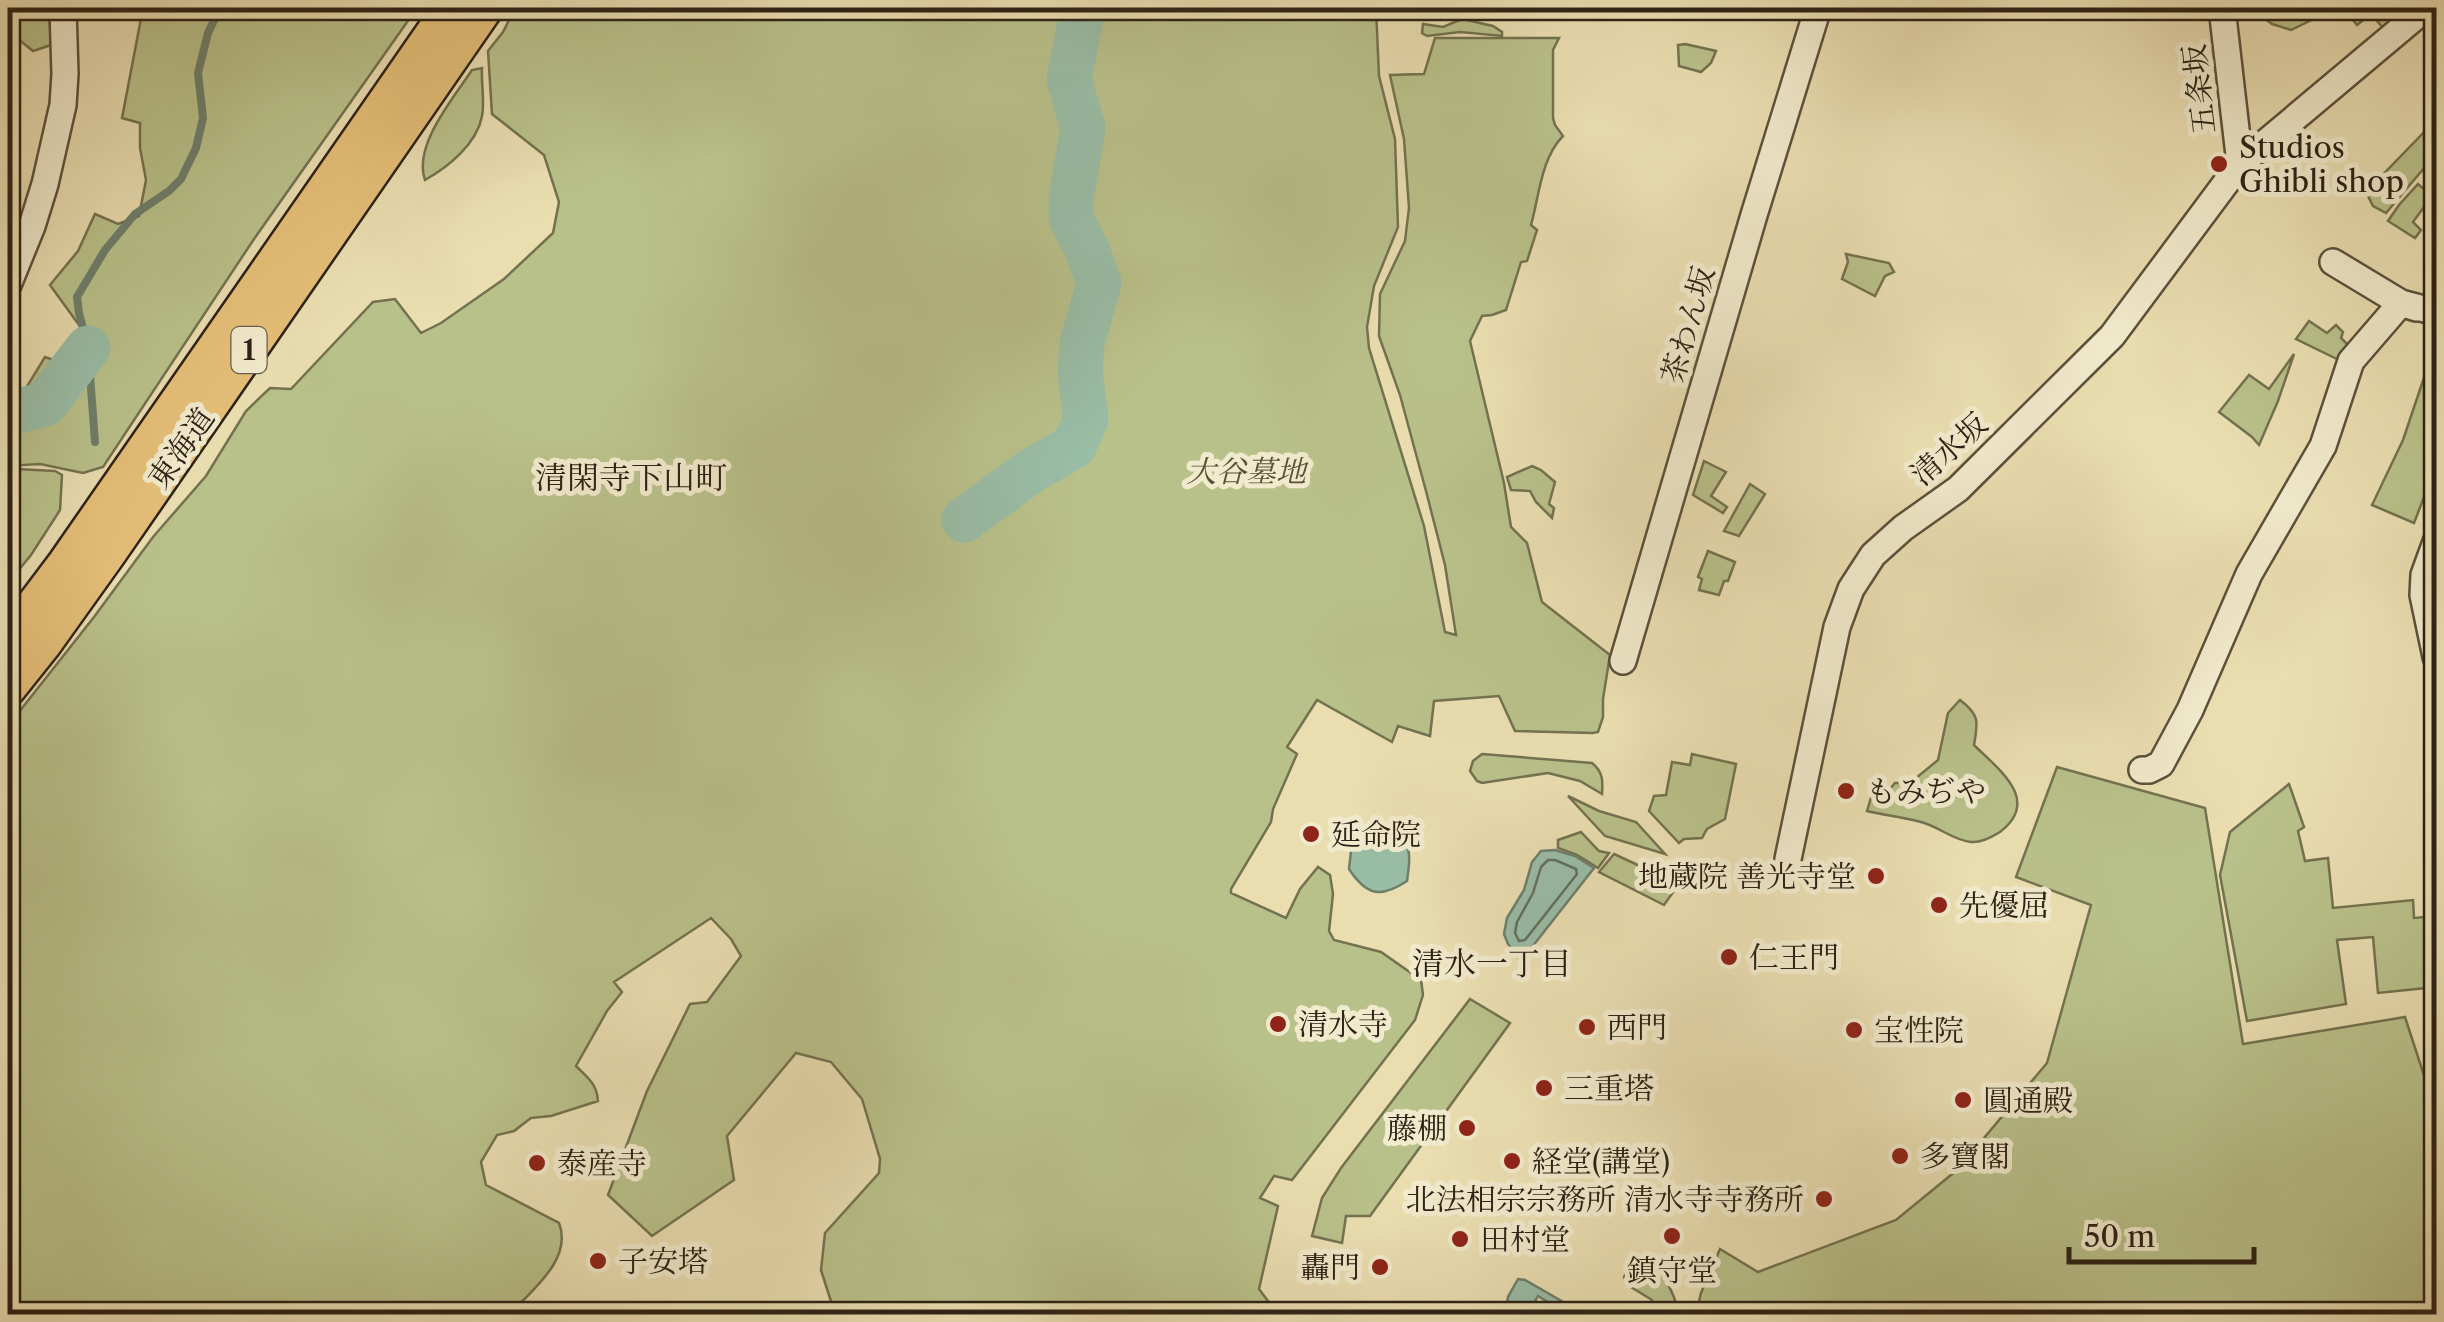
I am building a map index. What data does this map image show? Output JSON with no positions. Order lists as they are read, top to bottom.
{
  "streets": {
    "highway": ["1", "東海道"],
    "street": ["五条坂", "茶わん坂", "清水坂"]
  },
  "crossings": [
    ["五条坂", "清水坂"]
  ],
  "districts": ["清閑寺下山町", "清水一丁目"],
  "parks": ["大谷墓地"],
  "places": [
    "Studios Ghibli shop",
    "もみぢや",
    "延命院",
    "地蔵院 善光寺堂",
    "先優屈",
    "仁王門",
    "清水寺",
    "西門",
    "宝性院",
    "三重塔",
    "圓通殿",
    "藤棚",
    "多寶閣",
    "経堂(講堂)",
    "泰産寺",
    "北法相宗宗務所 清水寺寺務所",
    "鎮守堂",
    "田村堂",
    "子安塔",
    "轟門"
  ],
  "scale_bar": "50 m"
}
